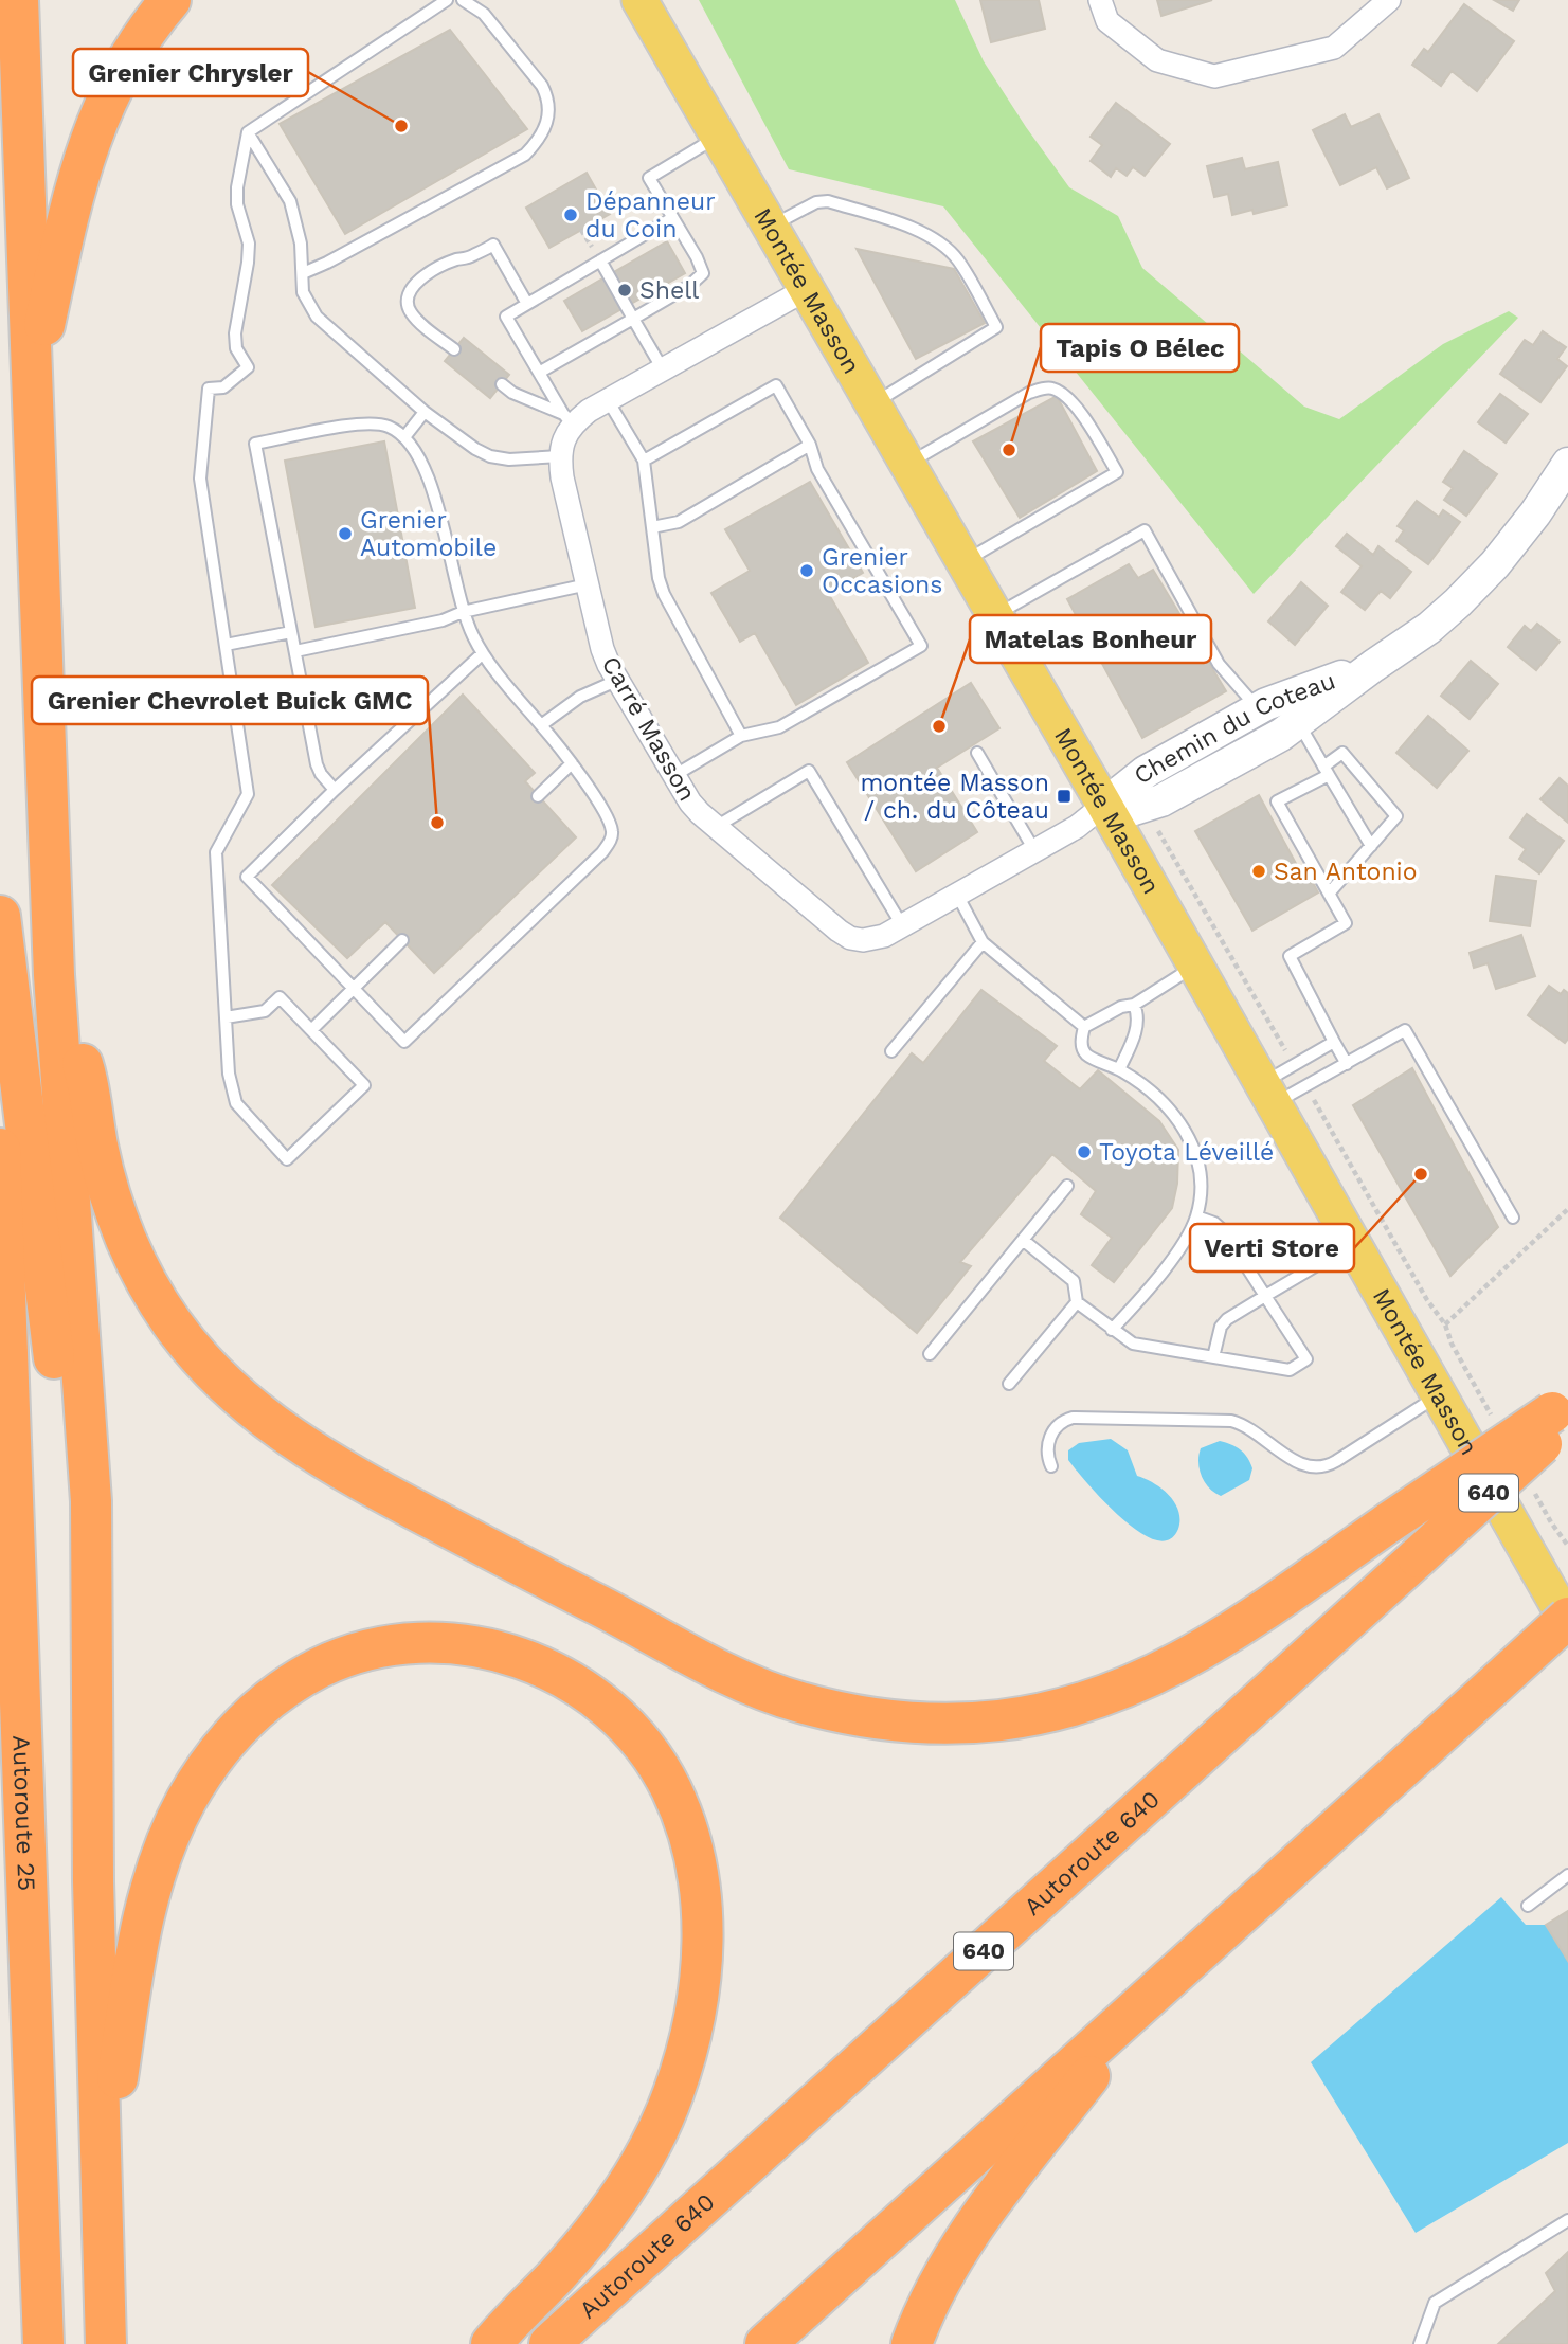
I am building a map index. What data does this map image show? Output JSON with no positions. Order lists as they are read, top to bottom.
{
  "streets": {
    "highway": ["640", "Autoroute 25", "Autoroute 640"],
    "main road": ["Montée Masson"],
    "street": ["Carré Masson", "Chemin du Coteau"]
  },
  "crossings": [
    ["Montée Masson", "Carré Masson"],
    ["Montée Masson", "Chemin du Coteau"],
    ["Carré Masson", "Chemin du Coteau"]
  ],
  "places": {
    "other": [
      "Grenier Chrysler",
      "Dépanneur du Coin",
      "Shell",
      "Tapis O Bélec",
      "Grenier Automobile",
      "Grenier Occasions",
      "Matelas Bonheur",
      "Grenier Chevrolet Buick GMC",
      "San Antonio",
      "Toyota Léveillé",
      "Verti Store"
    ],
    "transit": ["montée Masson / ch. du Côteau"]
  }
}
